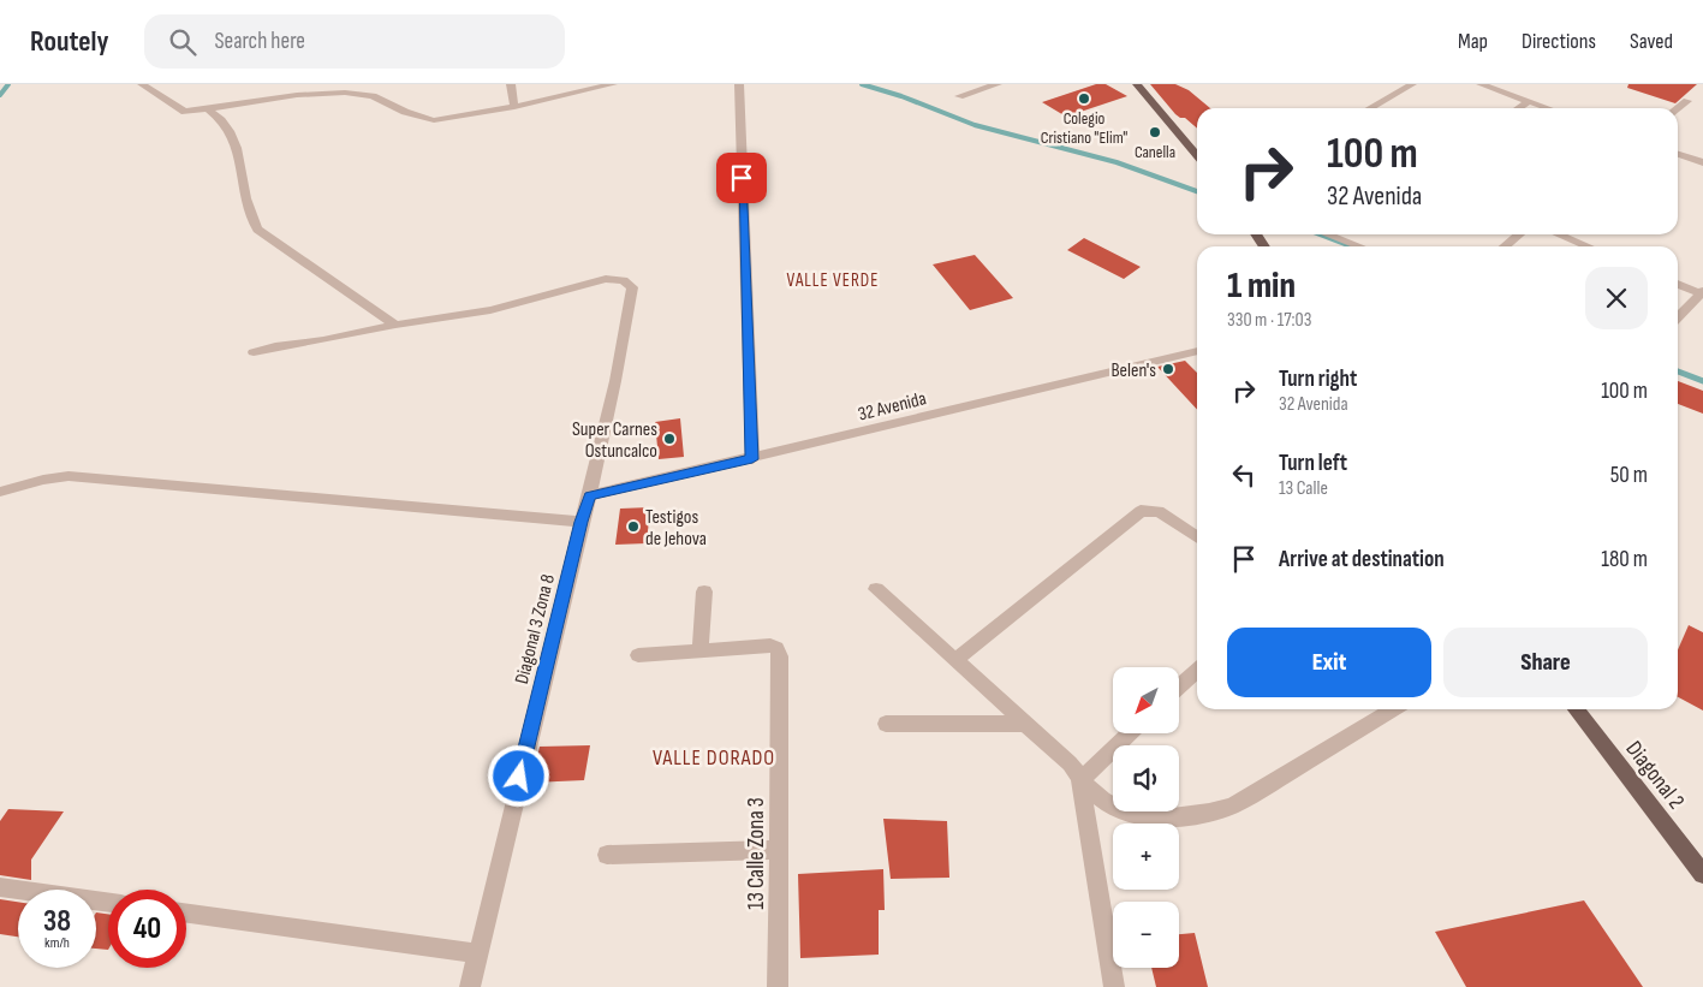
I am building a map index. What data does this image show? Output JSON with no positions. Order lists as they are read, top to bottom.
{
  "streets": {
    "main road": ["Diagonal 2"],
    "street": ["32 Avenida", "Diagonal 3 Zona 8", "13 Calle Zona 3"]
  },
  "crossings": [
    ["32 Avenida", "Diagonal 3 Zona 8"]
  ],
  "districts": ["VALLE VERDE", "VALLE DORADO"],
  "places": [
    "Colegio Cristiano \"Elim\"",
    "Canella",
    "Belen's",
    "Super Carnes Ostuncalco",
    "Testigos de Jehova"
  ],
  "north": "bottom left",
  "page": {
    "header": "Routely",
    "search": "Search here",
    "nav": ["Map", "Directions", "Saved"],
    "turn": ["100 m", "32 Avenida"],
    "heading": ["1 min", "330 m · 17:03"],
    "list": [
      {
        "name": "Turn right",
        "note": "32 Avenida",
        "value": "100 m"
      },
      {
        "name": "Turn left",
        "note": "13 Calle",
        "value": "50 m"
      },
      {
        "name": "Arrive at destination",
        "value": "180 m"
      }
    ],
    "buttons": ["Exit", "Share"],
    "map_buttons": ["+", "−"],
    "speed": "38 km/h",
    "limit": "40"
  }
}
